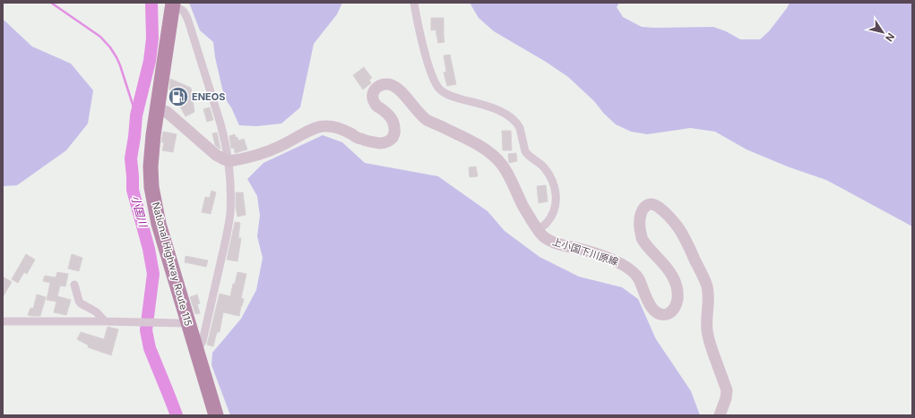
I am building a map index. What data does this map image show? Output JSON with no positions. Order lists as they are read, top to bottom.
{
  "streets": {
    "highway": ["National Highway Route 115"],
    "main road": ["上小国下川原線"]
  },
  "water": ["小国川"],
  "places": {
    "fuel station": ["ENEOS"]
  },
  "north": "bottom right"
}
